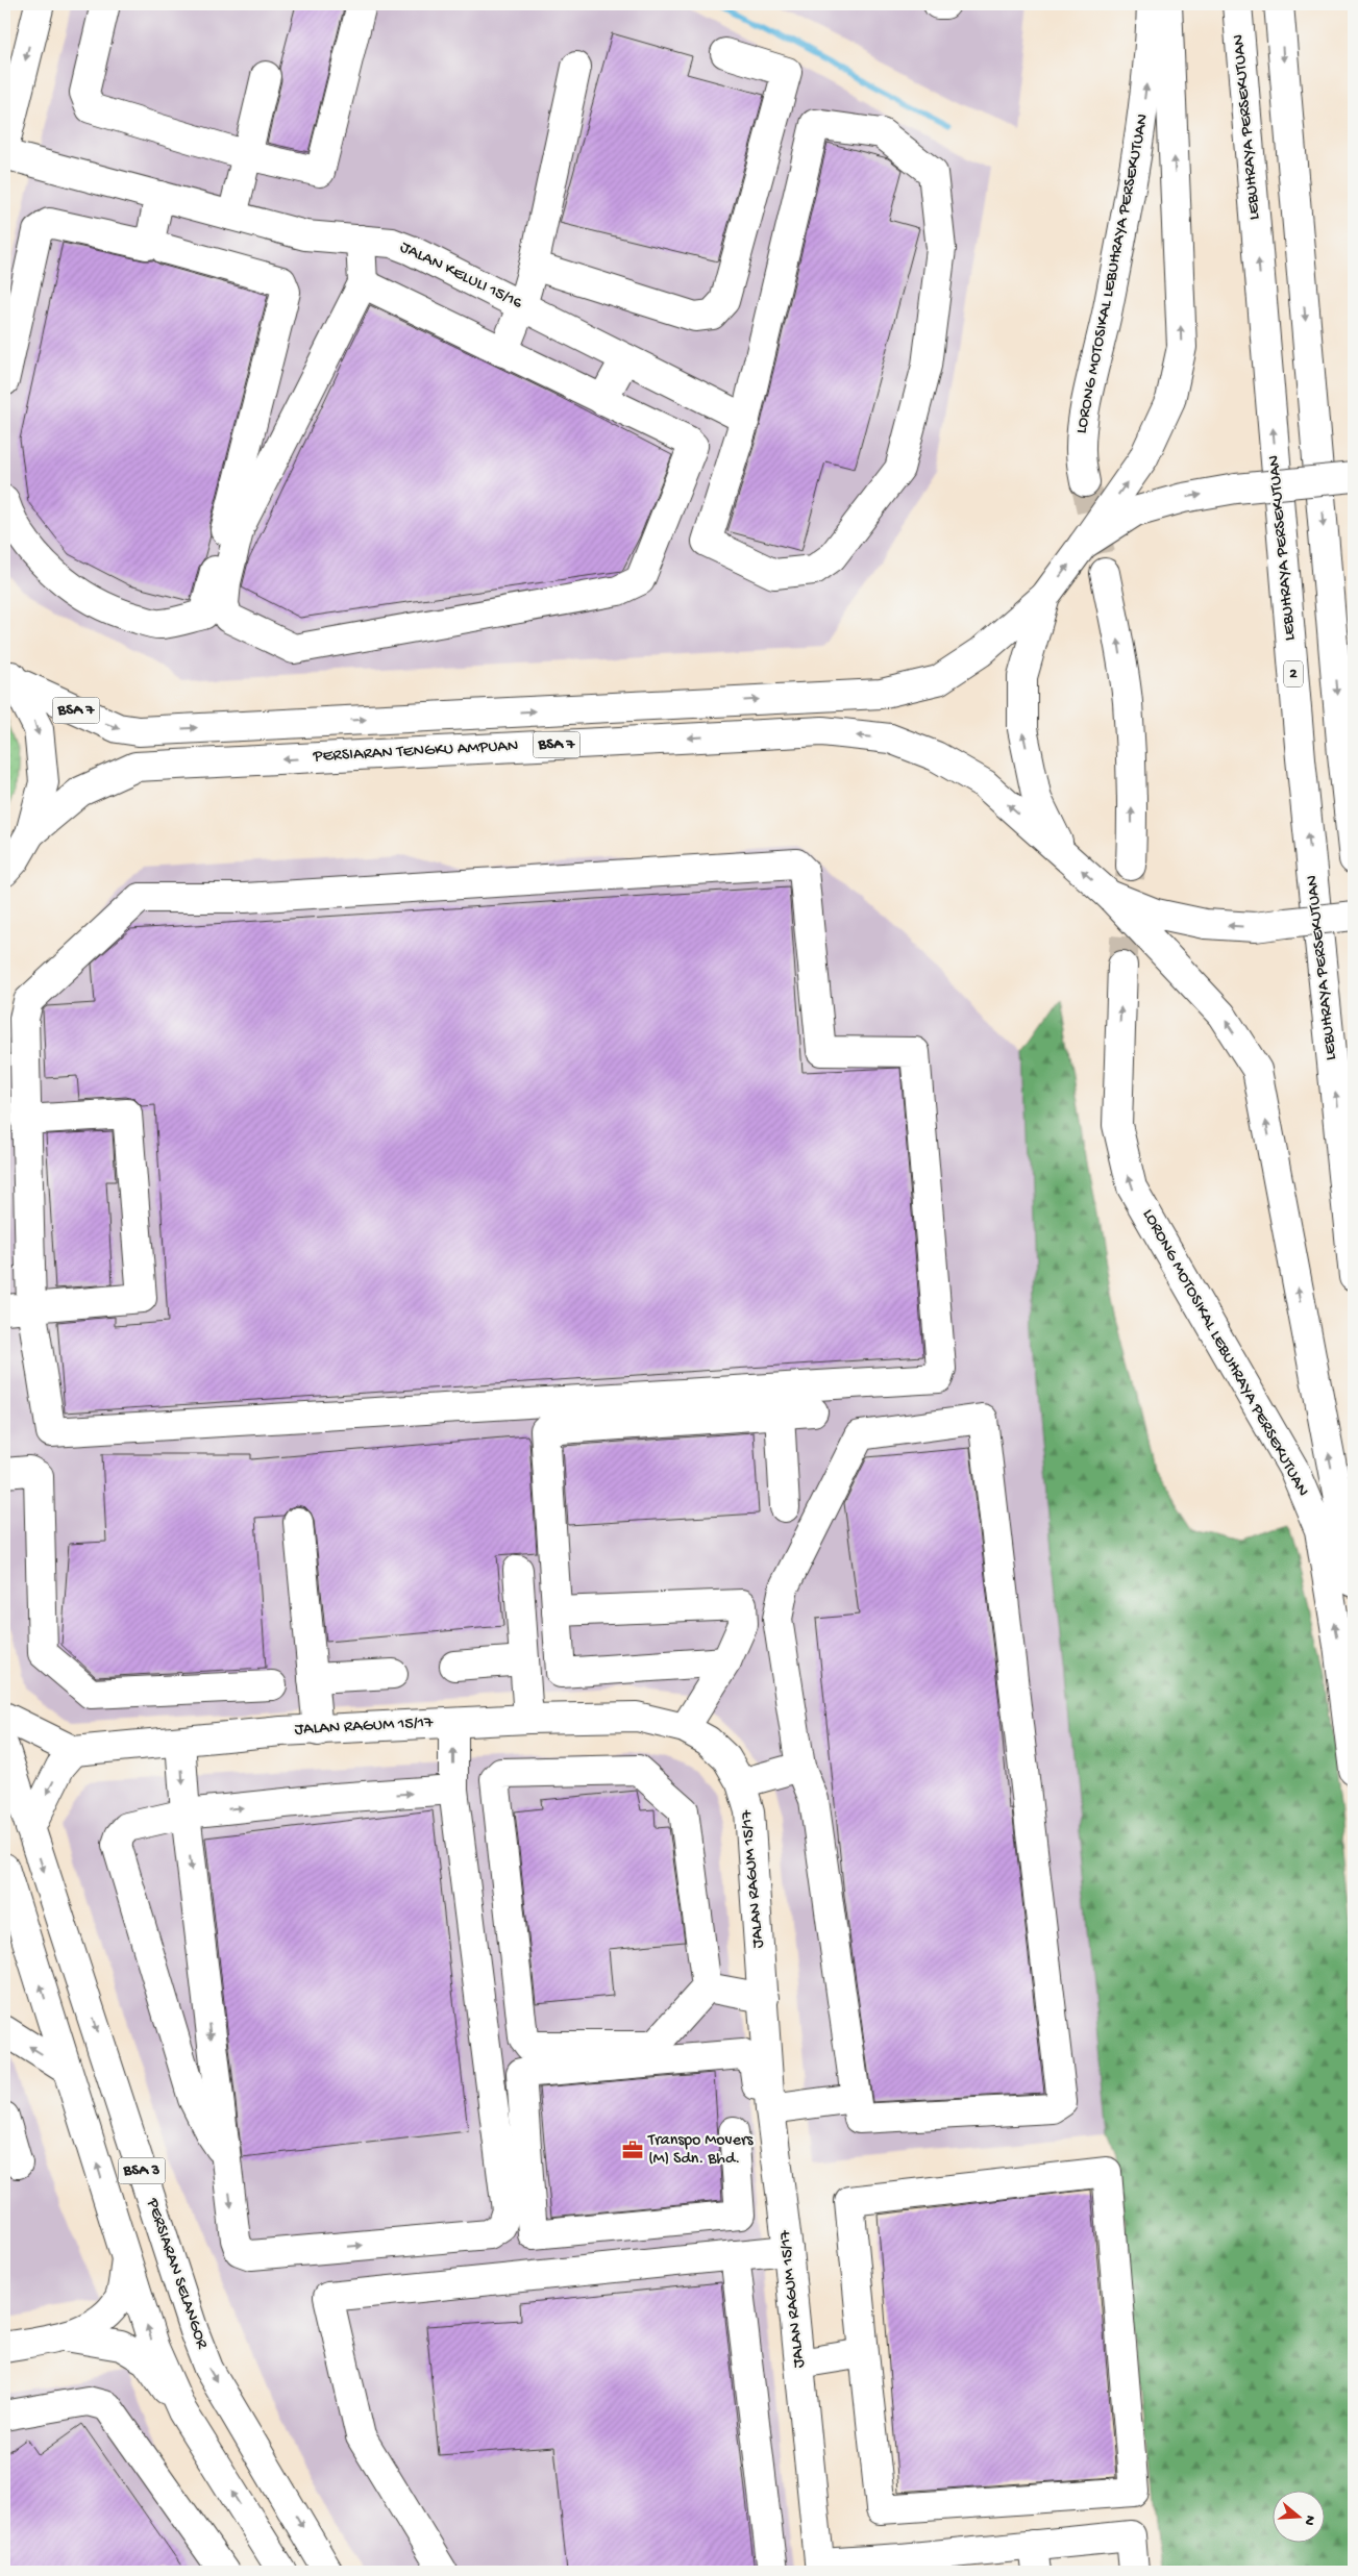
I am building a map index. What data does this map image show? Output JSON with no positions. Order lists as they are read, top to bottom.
{
  "streets": {
    "main road": [
      "LEBUHRAYA PERSEKUTUAN",
      "LORONG MOTOSIKAL LEBUHRAYA PERSEKUTUAN",
      "JALAN KELULI 15/16",
      "2",
      "BSA 7",
      "PERSIARAN TENGKU AMPUAN",
      "JALAN RAGUM 15/17",
      "BSA 3",
      "PERSIARAN SELANGOR"
    ]
  },
  "places": {
    "office": ["Transpo Movers (M) Sdn. Bhd."]
  },
  "north": "right"
}
